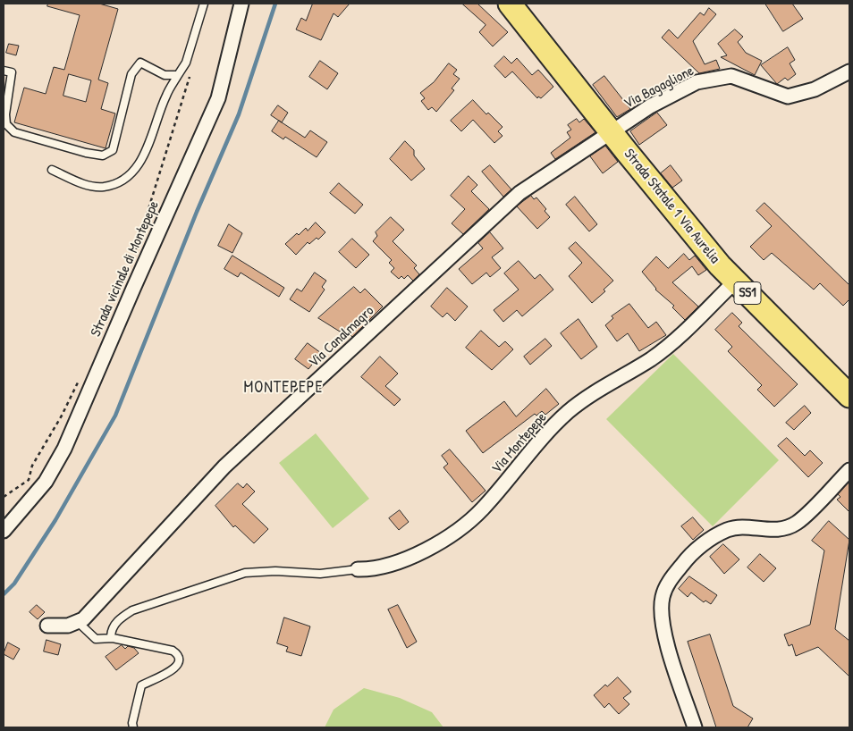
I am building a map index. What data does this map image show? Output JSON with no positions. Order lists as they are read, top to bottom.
{
  "streets": {
    "main road": ["Strada Statale 1 Via Aurelia", "SS1"],
    "street": [
      "Via Bagaglione",
      "Strada vicinale di Montepepe",
      "Via Canalmagro",
      "Via Montepepe"
    ]
  },
  "crossings": [
    ["Via Bagaglione", "Strada Statale 1 Via Aurelia"],
    ["Via Bagaglione", "Via Canalmagro"],
    ["Strada Statale 1 Via Aurelia", "Via Canalmagro"],
    ["Strada Statale 1 Via Aurelia", "Via Montepepe"]
  ],
  "districts": ["MONTEPEPE"]
}
